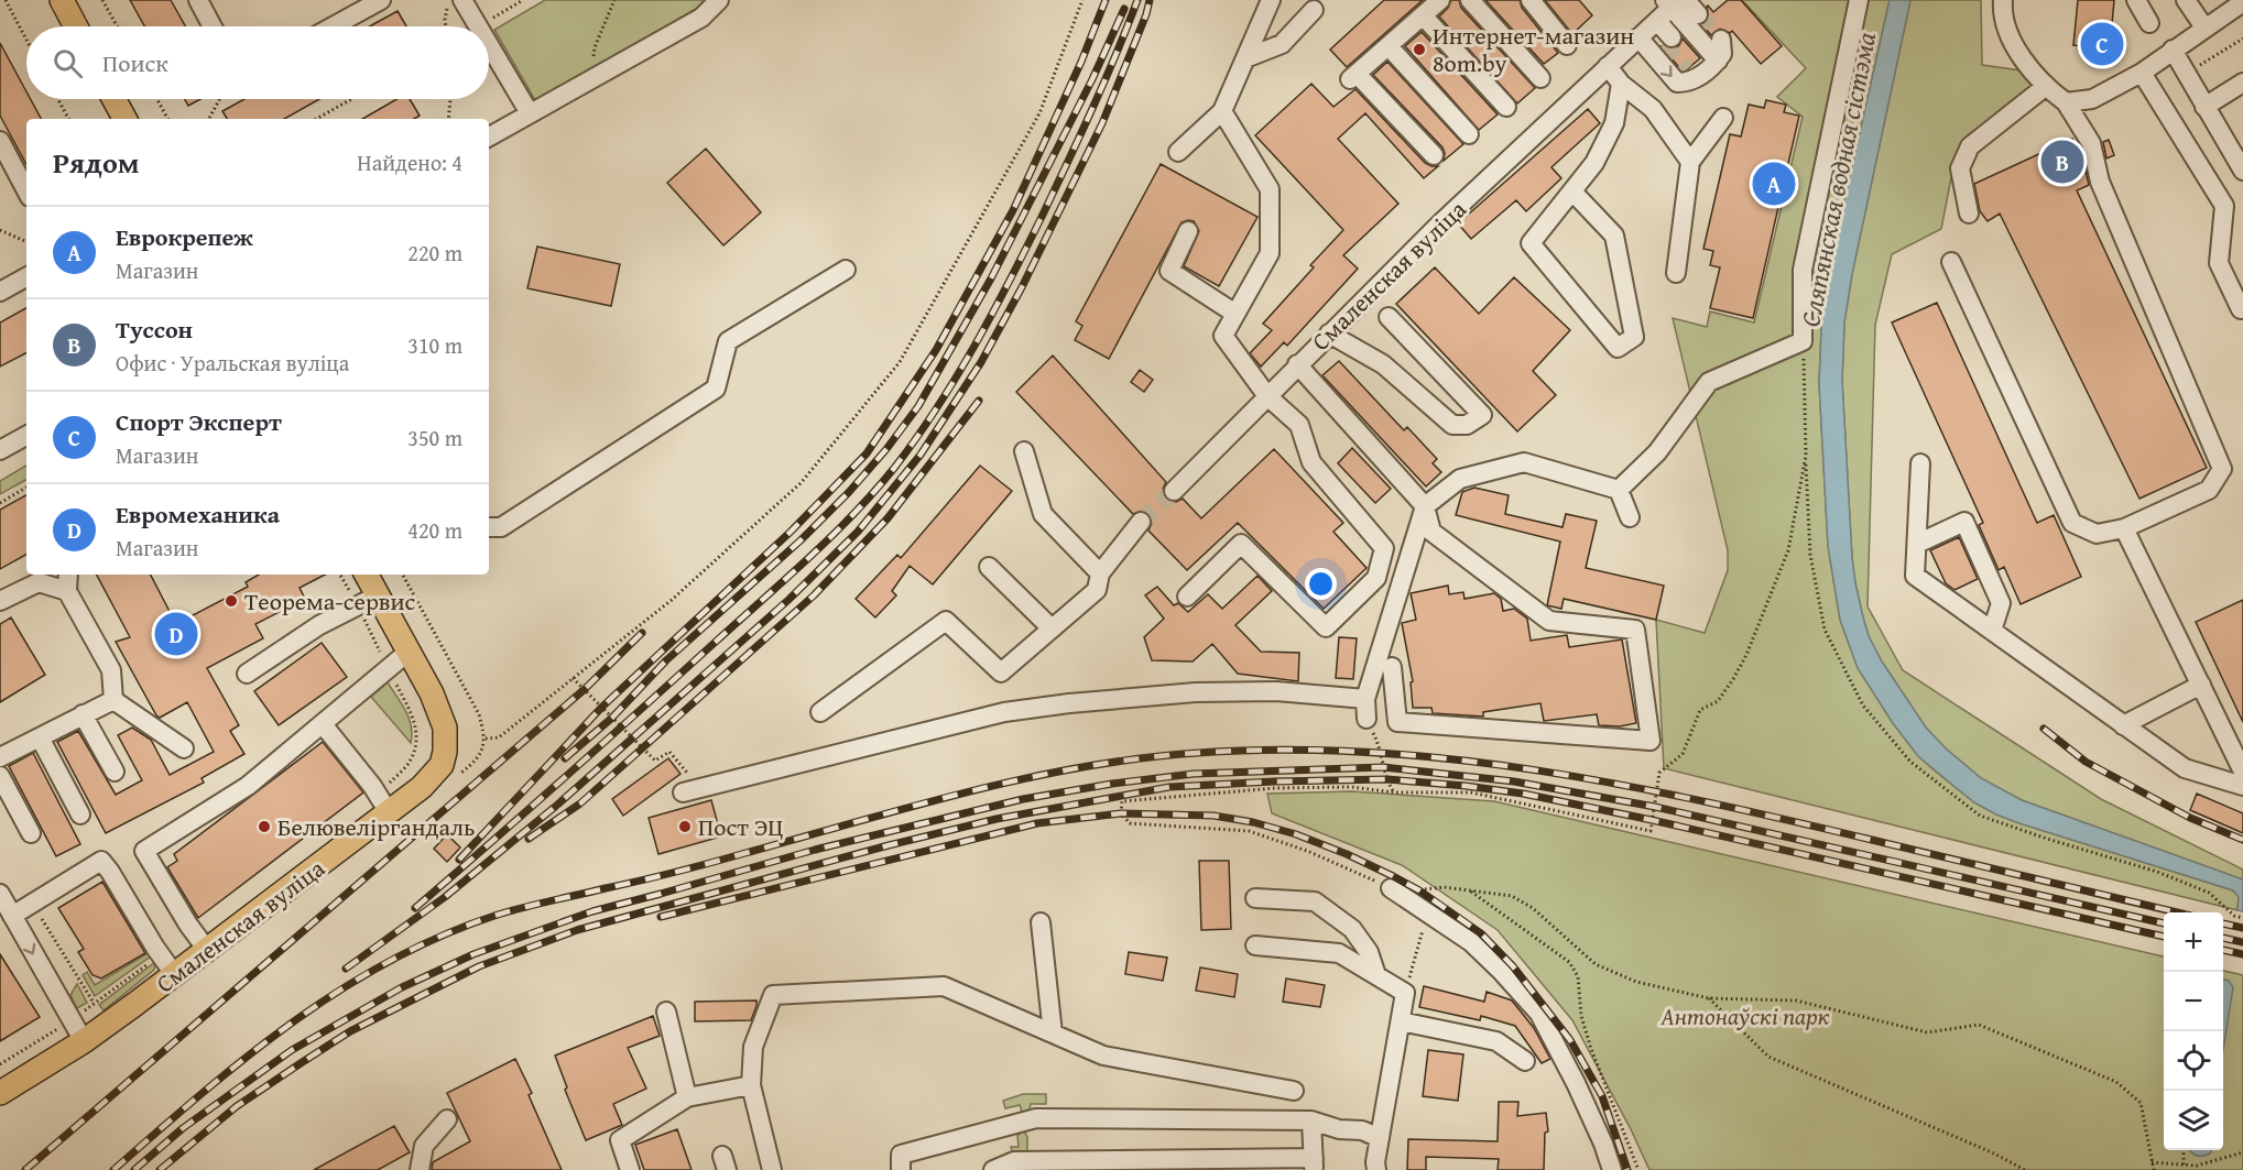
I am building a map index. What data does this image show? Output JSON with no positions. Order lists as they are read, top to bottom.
{
  "streets": {
    "main road": ["Смаленская вуліца"]
  },
  "water": ["Сляпянская водная сістэма"],
  "parks": ["Антонаўскі парк"],
  "places": [
    "Интернет-магазин 8om.by",
    "Теорема-сервис",
    "Белювеліргандаль",
    "Пост ЭЦ"
  ],
  "page": {
    "pins": [
      "C",
      "B",
      "A",
      "D"
    ],
    "search": "Поиск",
    "heading": ["Рядом", "Найдено: 4"],
    "list": [
      {
        "mark": "A",
        "name": "Еврокрепеж",
        "note": "Магазин",
        "value": "220 m"
      },
      {
        "mark": "B",
        "name": "Туссон",
        "note": "Офис · Уральская вуліца",
        "value": "310 m"
      },
      {
        "mark": "C",
        "name": "Спорт Эксперт",
        "note": "Магазин",
        "value": "350 m"
      },
      {
        "mark": "D",
        "name": "Евромеханика",
        "note": "Магазин",
        "value": "420 m"
      }
    ],
    "map_buttons": ["+", "−"]
  }
}
